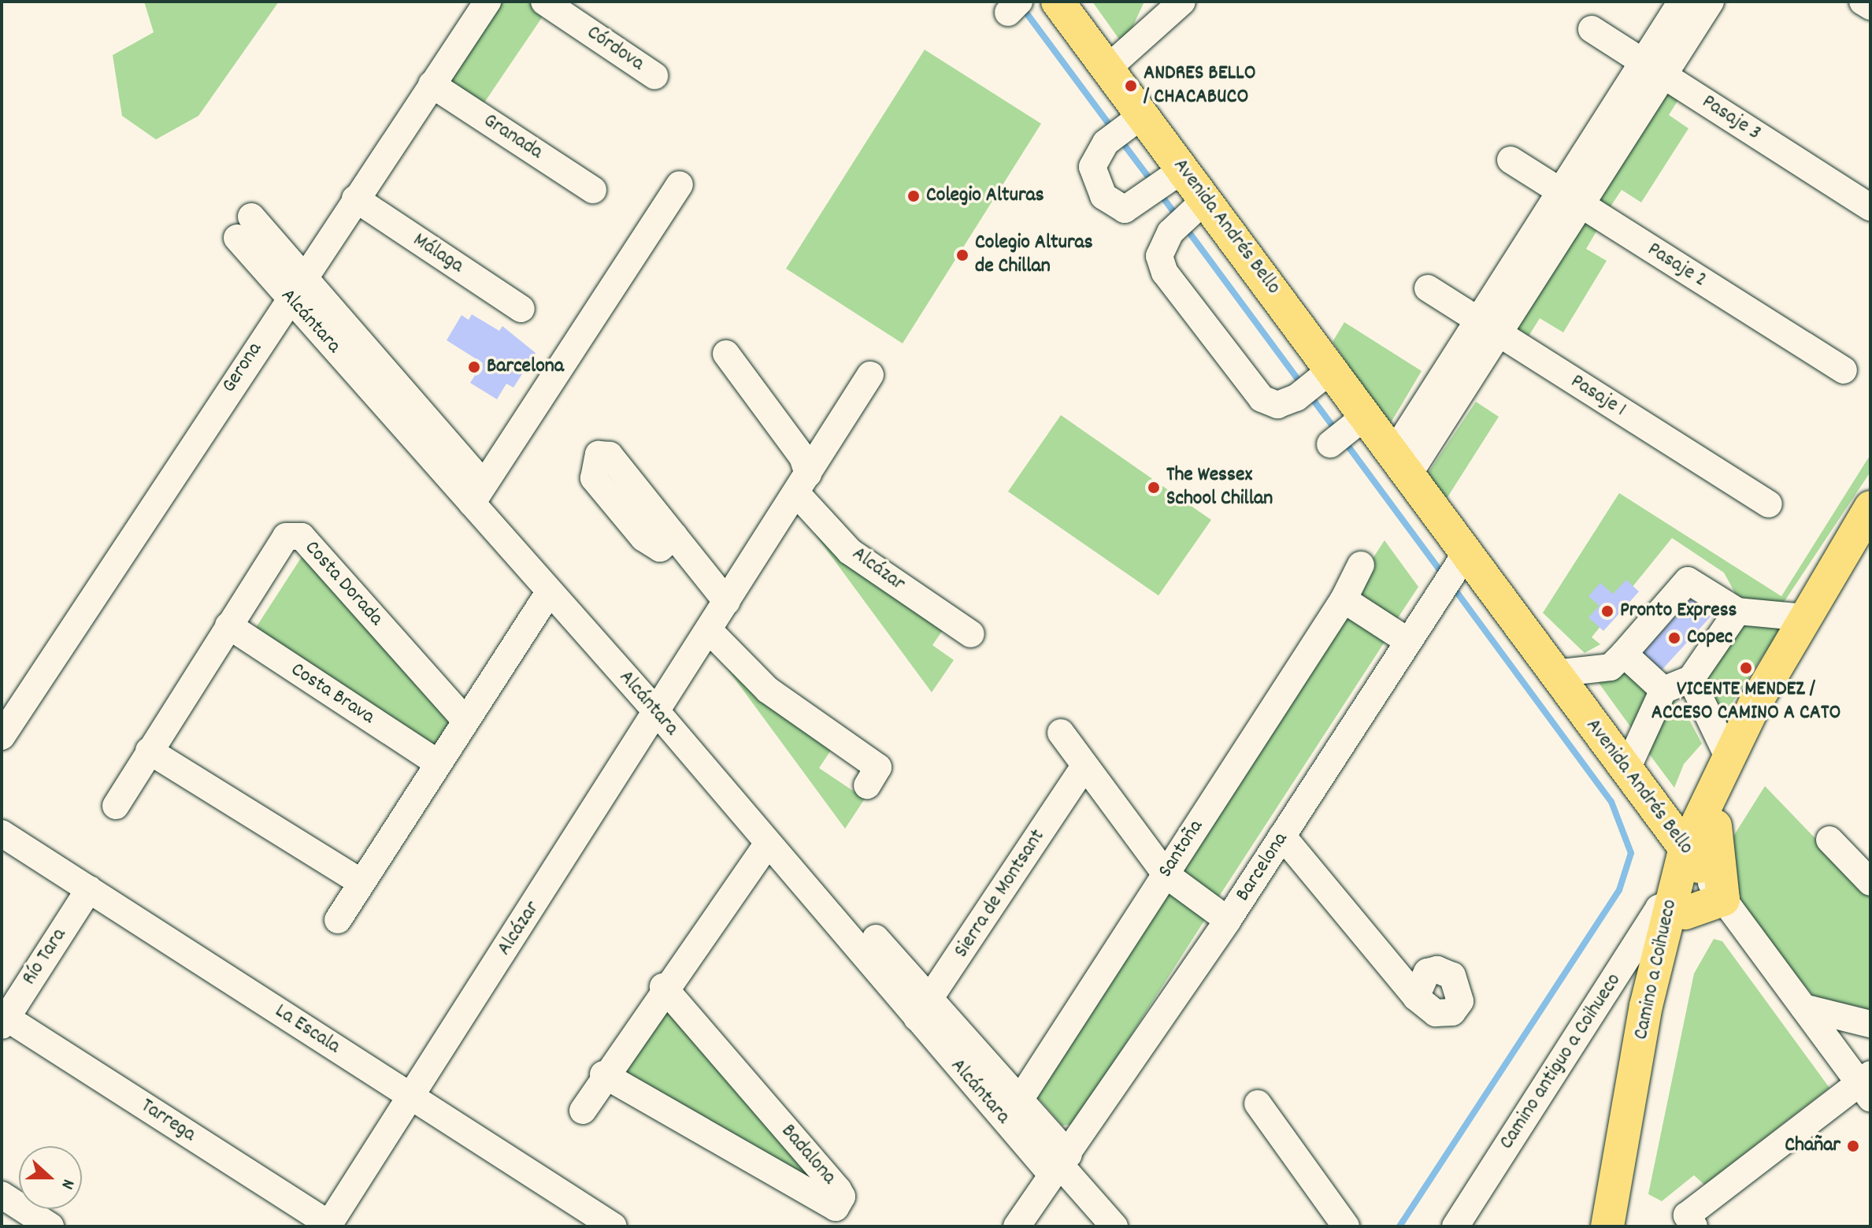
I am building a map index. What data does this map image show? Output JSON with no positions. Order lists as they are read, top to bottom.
{
  "streets": {
    "main road": ["Avenida Andrés Bello", "Camino a Coihueco"],
    "street": [
      "Córdova",
      "Pasaje 3",
      "Granada",
      "Málaga",
      "Pasaje 2",
      "Alcántara",
      "Gerona",
      "Pasaje 1",
      "Alcázar",
      "Costa Dorada",
      "Costa Brava",
      "Santoña",
      "Barcelona",
      "Sierra de Montsant",
      "Río Tara",
      "La Escala",
      "Camino antiguo a Coihueco",
      "Tarrega",
      "Badalona"
    ]
  },
  "crossings": [
    ["Granada", "Gerona"],
    ["Avenida Andrés Bello", "Barcelona"],
    ["Avenida Andrés Bello", "Camino a Coihueco"],
    ["Málaga", "Gerona"],
    ["Alcántara", "Gerona"],
    ["Alcántara", "Alcázar"],
    ["Alcántara", "Santoña"],
    ["Alcántara", "Barcelona"],
    ["Alcántara", "Sierra de Montsant"],
    ["Alcázar", "La Escala"],
    ["Alcázar", "Tarrega"],
    ["Costa Dorada", "Costa Brava"],
    ["Río Tara", "La Escala"],
    ["Río Tara", "Tarrega"],
    ["Camino a Coihueco", "Camino antiguo a Coihueco"]
  ],
  "places": [
    "ANDRES BELLO / CHACABUCO",
    "Colegio Alturas",
    "Colegio Alturas de Chillan",
    "Barcelona",
    "The Wessex School Chillan",
    "Pronto Express",
    "Copec",
    "VICENTE MENDEZ / ACCESO CAMINO A CATO",
    "Chañar"
  ],
  "north": "right"
}
